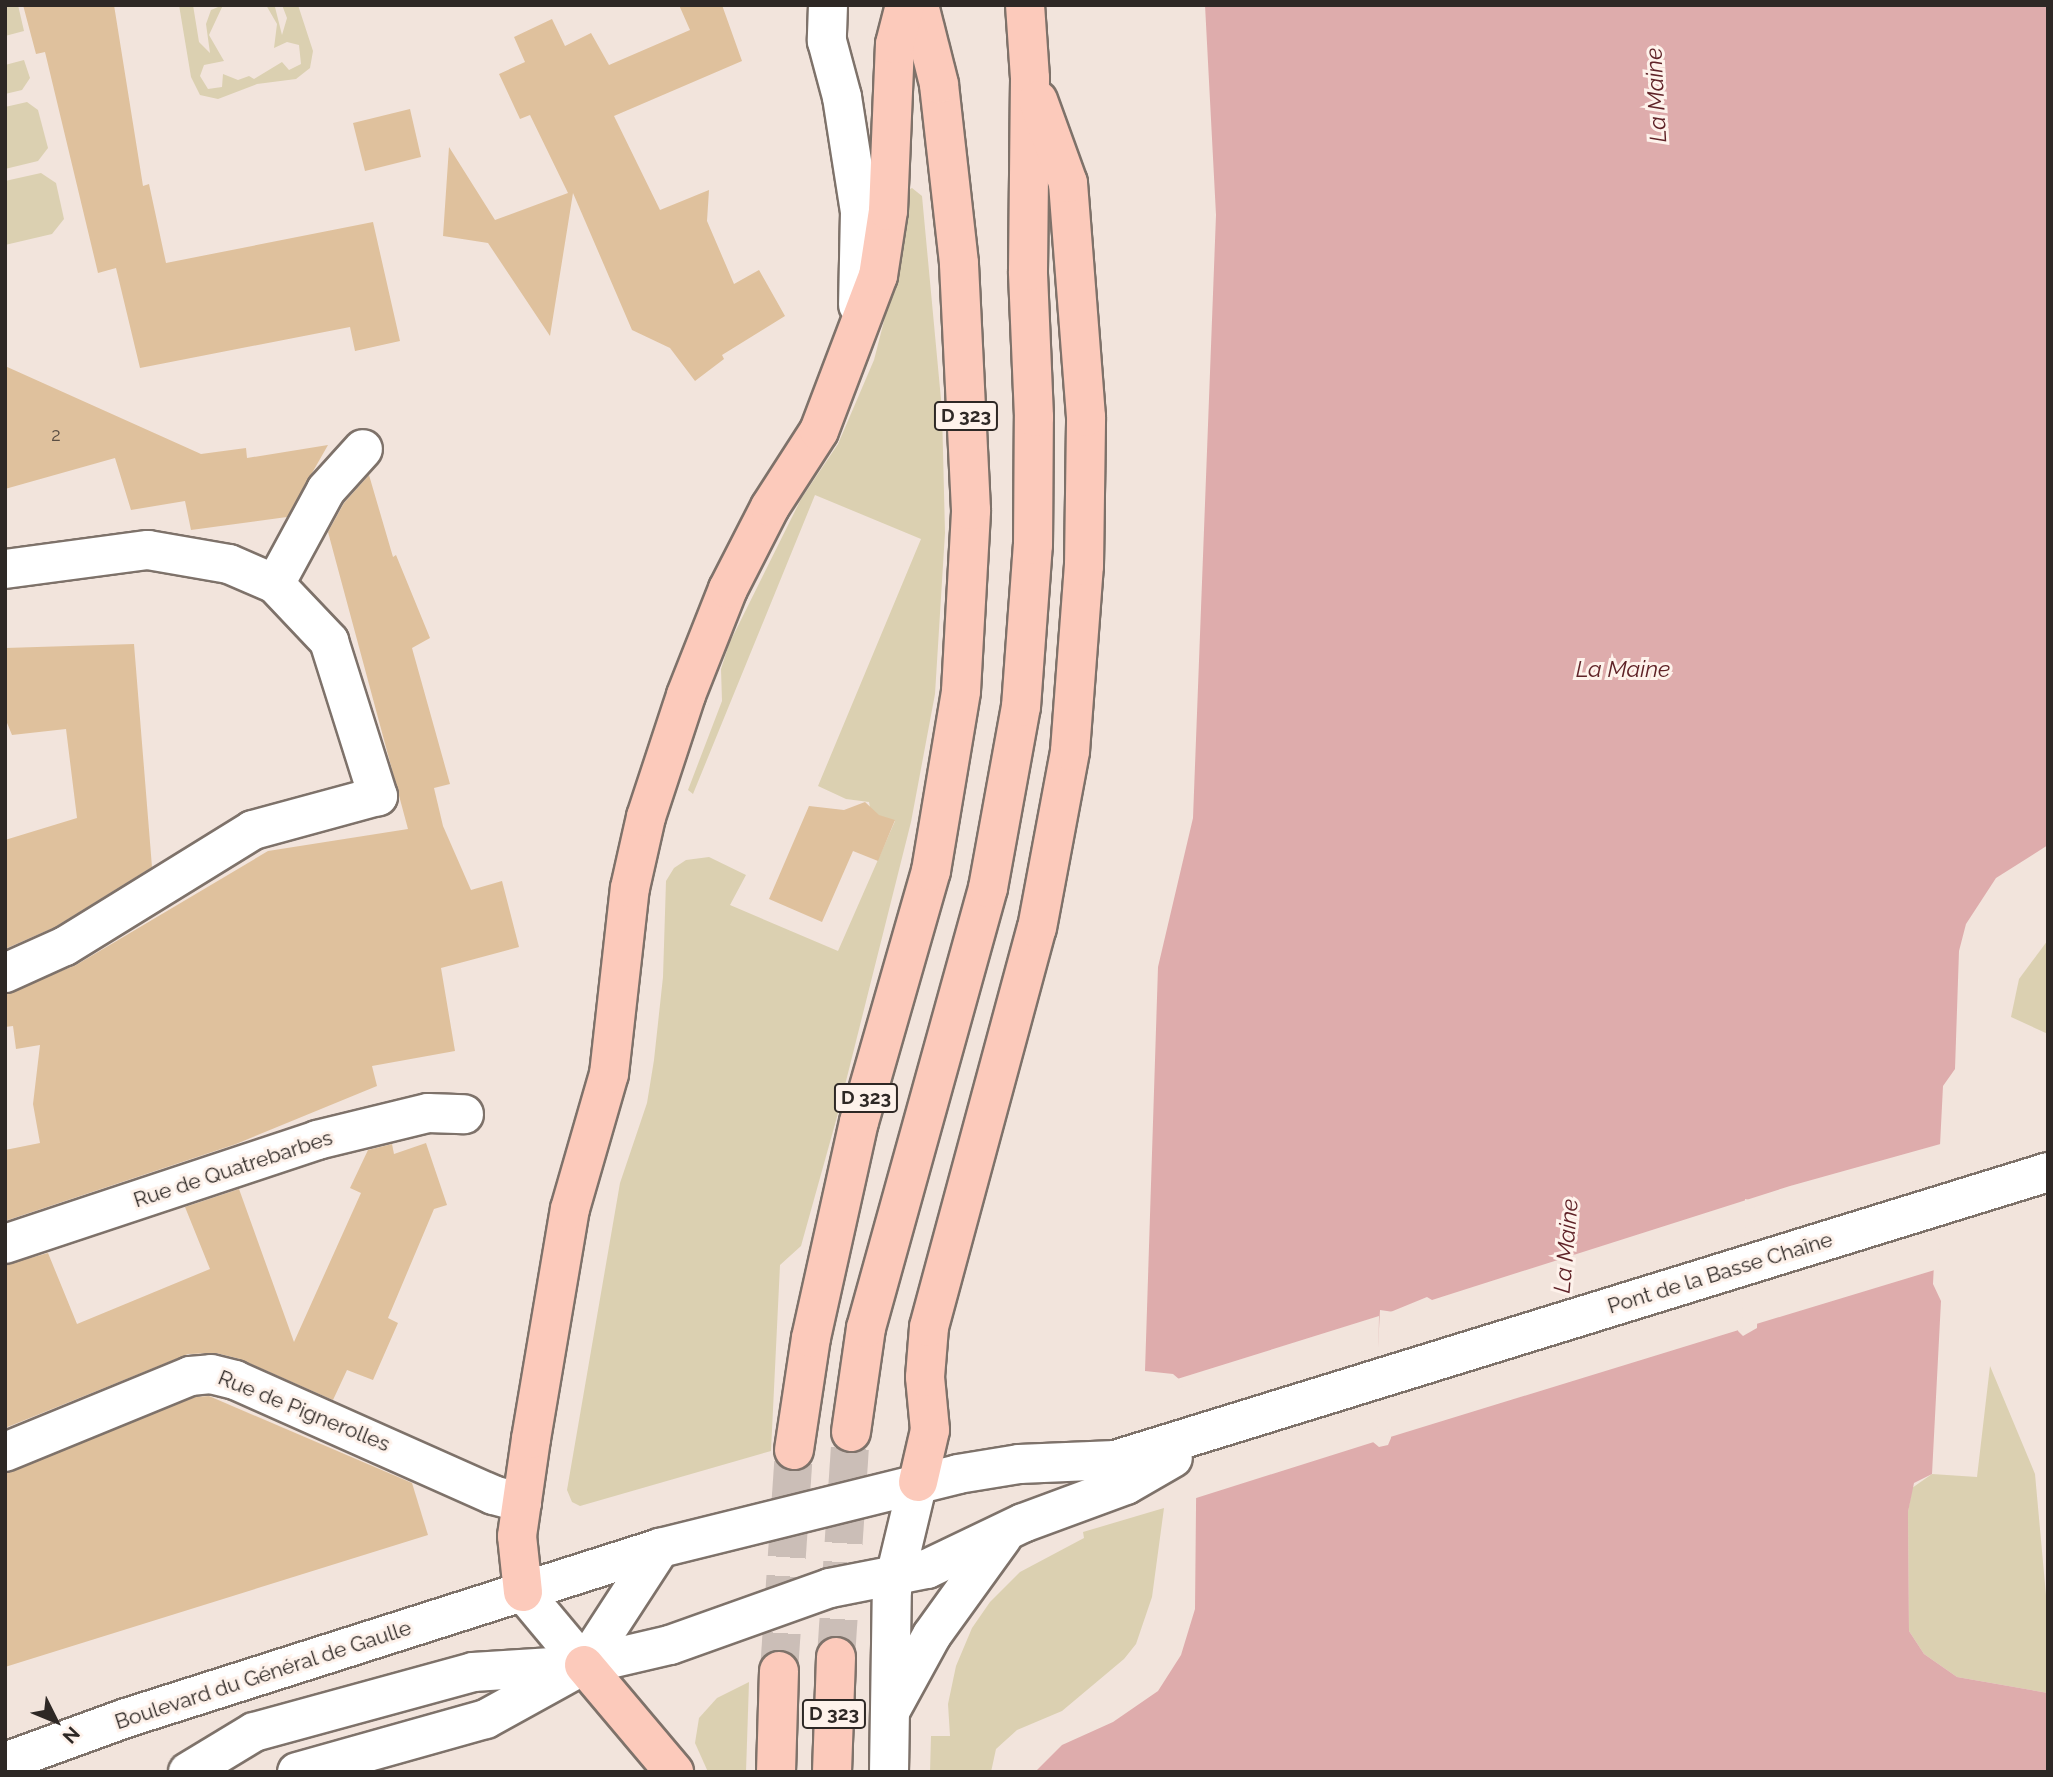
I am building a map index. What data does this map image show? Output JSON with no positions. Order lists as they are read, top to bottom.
{
  "streets": {
    "highway": ["D 323"],
    "main road": [
      "Rue de Quatrebarbes",
      "Pont de la Basse Chaîne",
      "Rue de Pignerolles",
      "Boulevard du Général de Gaulle"
    ]
  },
  "crossings": [
    ["Pont de la Basse Chaîne", "Boulevard du Général de Gaulle"]
  ],
  "water": ["La Maine"],
  "house_numbers": ["2"],
  "north": "bottom right"
}
